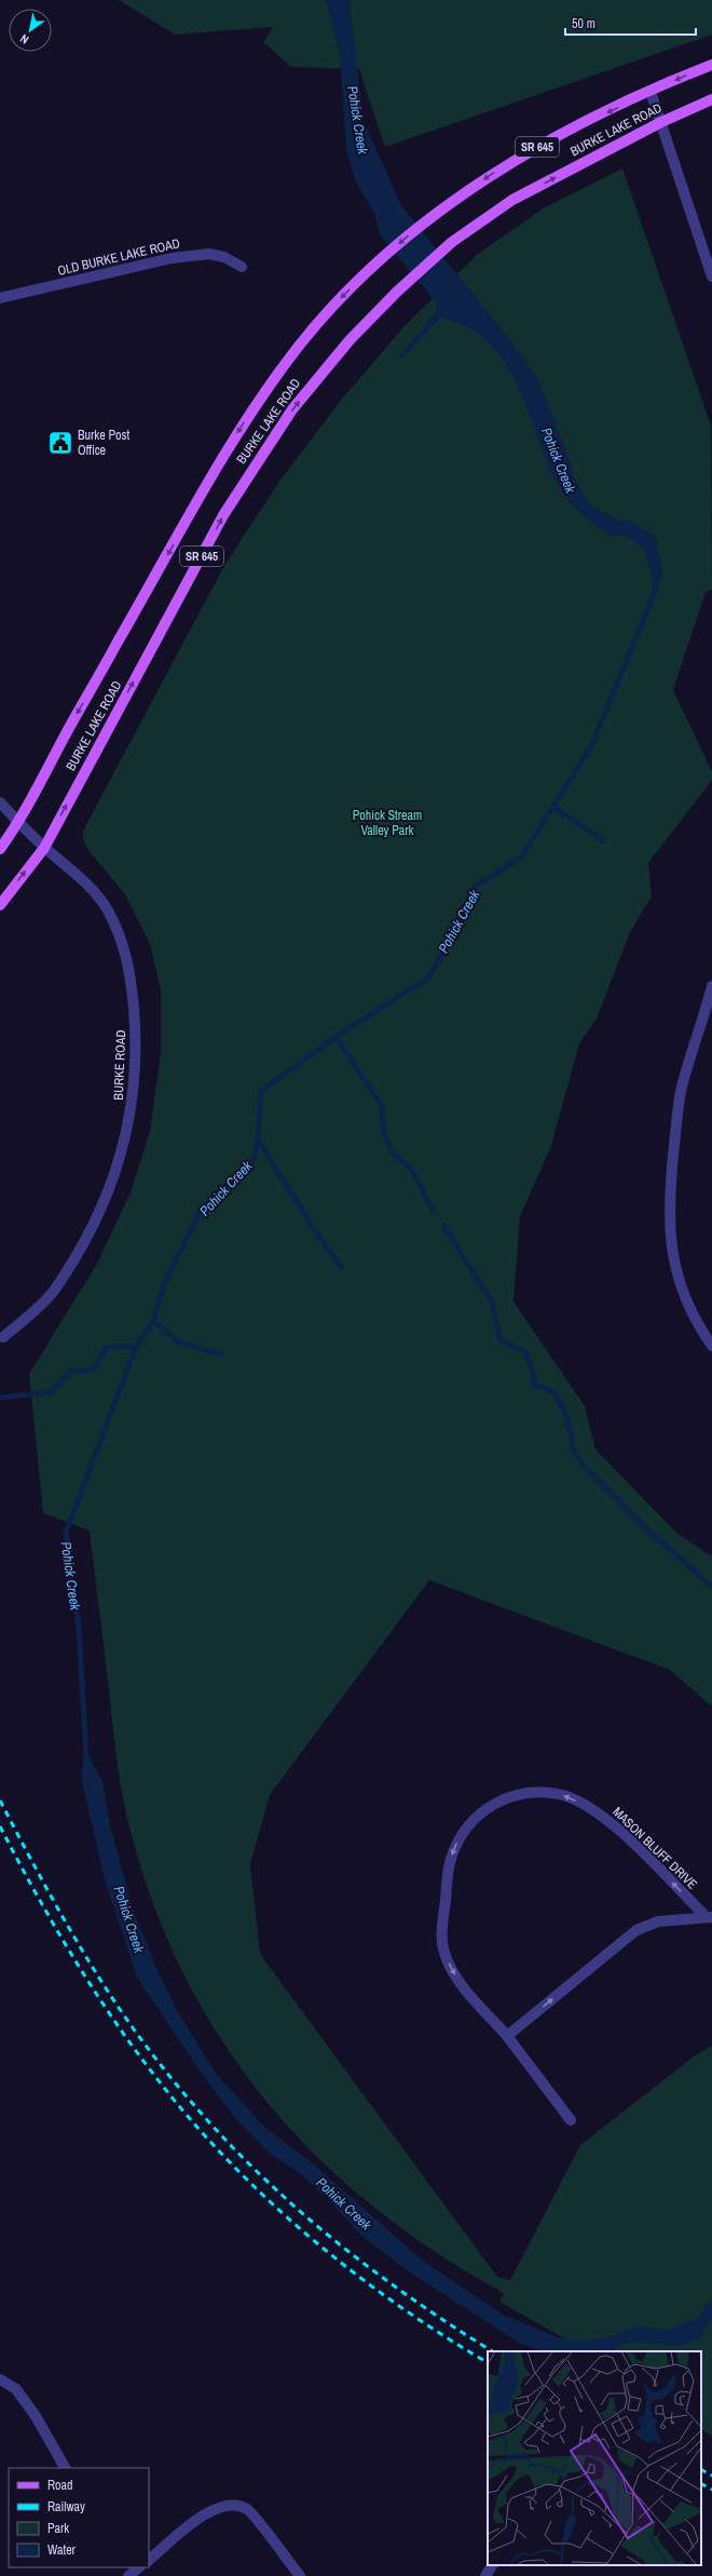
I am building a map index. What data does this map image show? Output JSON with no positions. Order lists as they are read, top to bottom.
{
  "streets": {
    "main road": ["BURKE LAKE ROAD", "SR 645"],
    "street": ["OLD BURKE LAKE ROAD", "BURKE ROAD", "MASON BLUFF DRIVE"]
  },
  "crossings": [
    ["BURKE LAKE ROAD", "BURKE ROAD"]
  ],
  "water": ["Pohick Creek"],
  "parks": ["Pohick Stream Valley Park"],
  "places": {
    "public building": ["Burke Post Office"]
  },
  "legend": [
    "Road",
    "Railway",
    "Park",
    "Water"
  ],
  "scale_bar": "50 m",
  "north": "bottom left"
}
